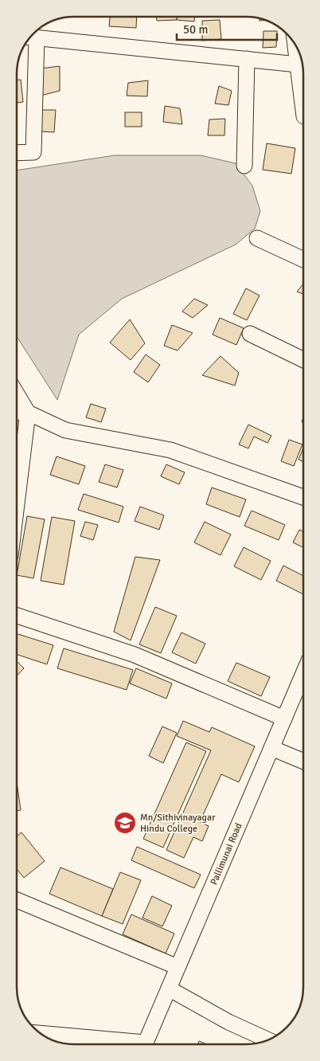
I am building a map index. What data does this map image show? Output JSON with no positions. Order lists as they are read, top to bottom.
{
  "streets": {
    "street": ["Pallimunai Road"]
  },
  "places": {
    "school or university": ["Mn/Sithivinayagar Hindu College"]
  },
  "scale_bar": "50 m"
}
